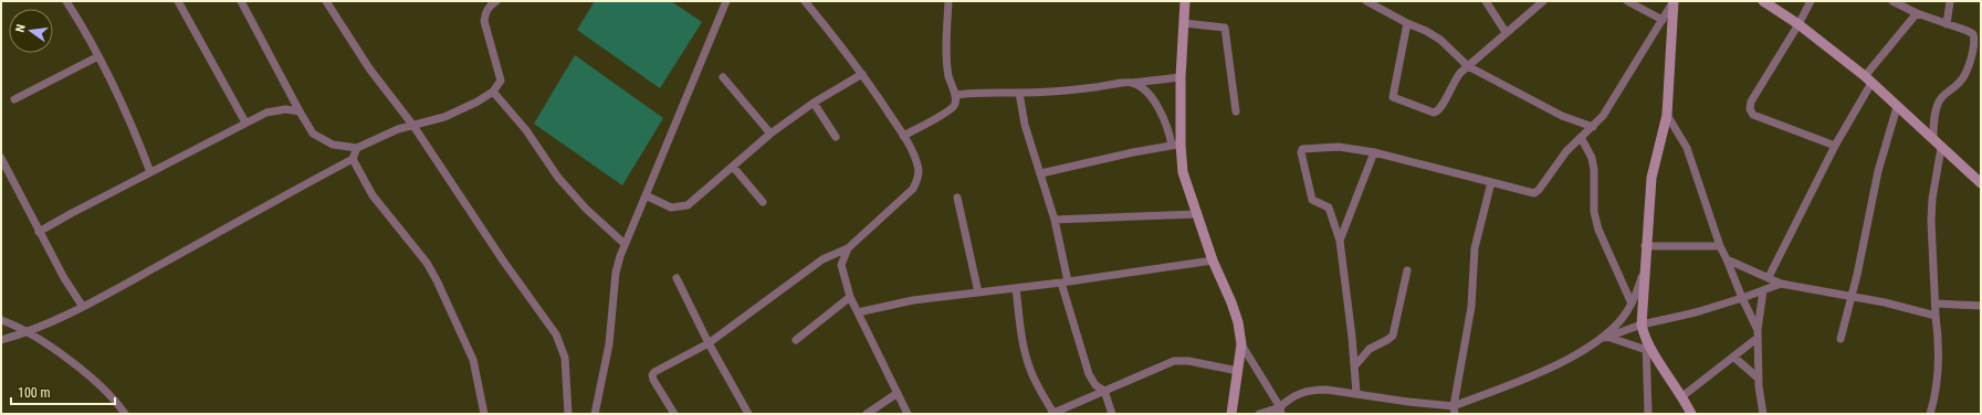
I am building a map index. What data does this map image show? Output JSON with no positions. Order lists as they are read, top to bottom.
{
  "scale_bar": "100 m",
  "north": "left"
}
